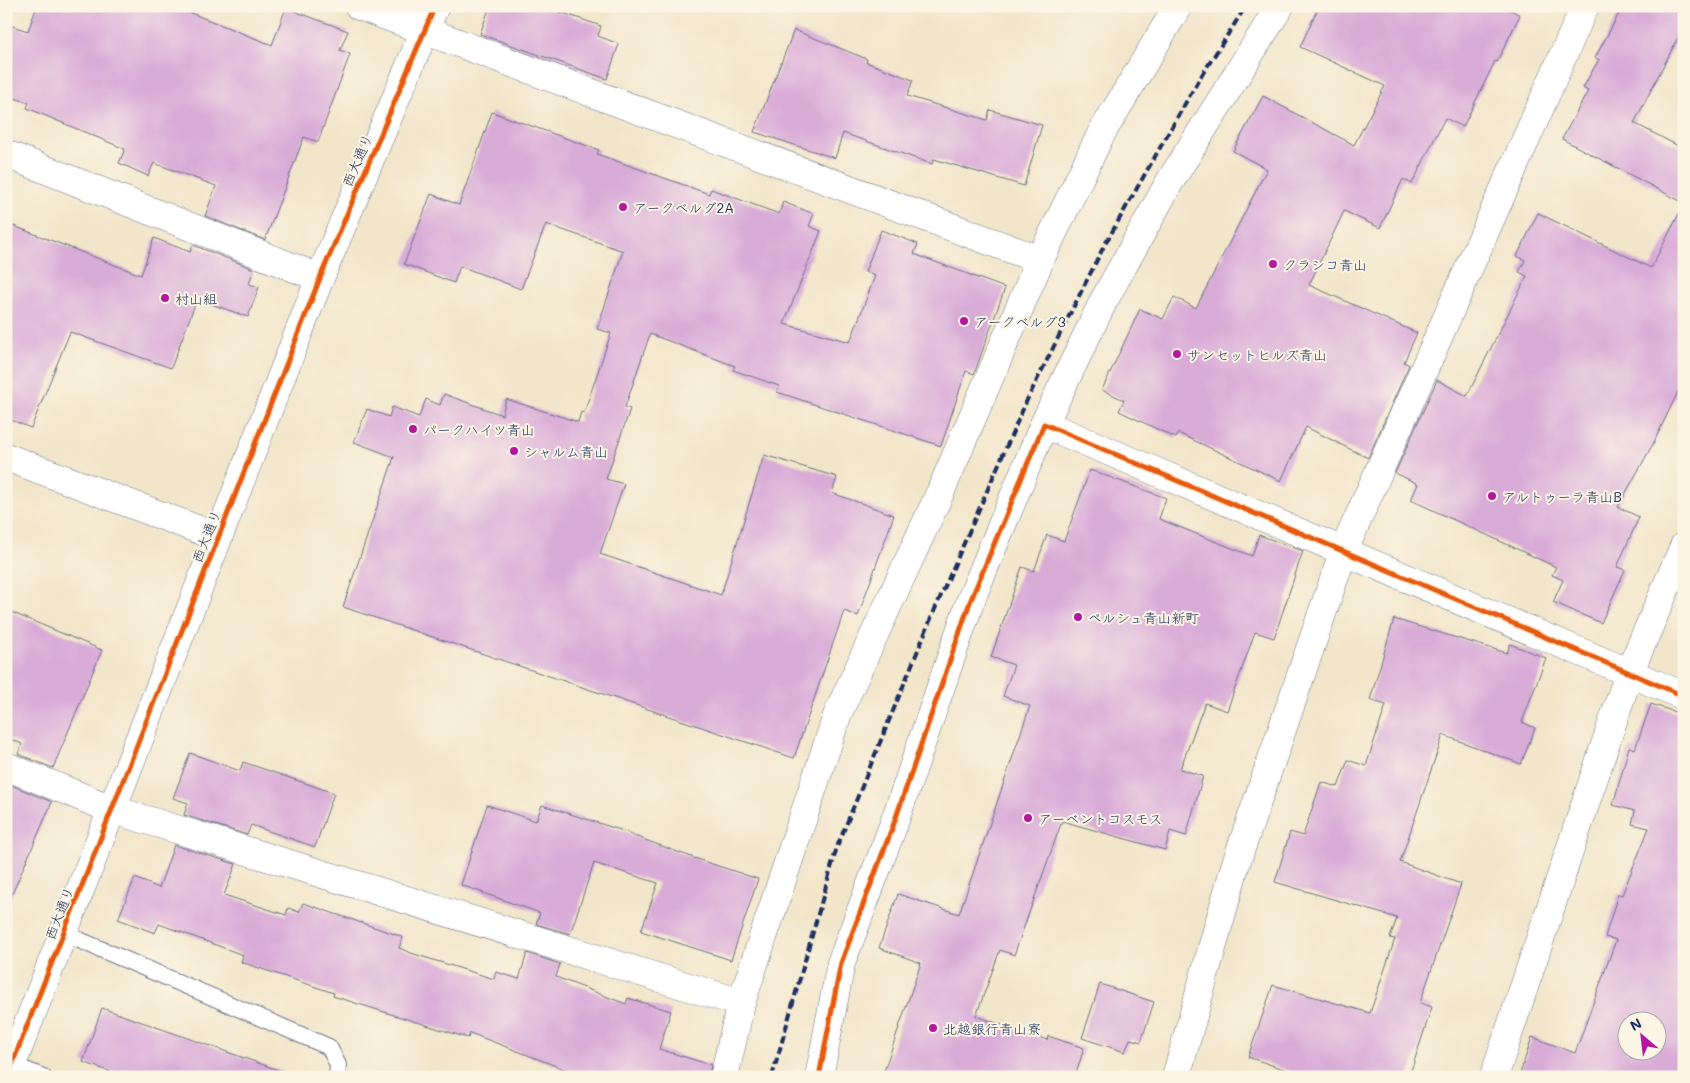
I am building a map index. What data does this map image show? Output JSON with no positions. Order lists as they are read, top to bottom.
{
  "streets": {
    "street": ["西大通り"]
  },
  "places": [
    "アークベルグ2A",
    "クラシコ青山",
    "村山組",
    "アークベルグ3",
    "サンセットヒルズ青山",
    "パークハイツ青山",
    "シャルム青山",
    "アルトゥーラ青山B",
    "ペルシュ青山新町",
    "アーベントコスモス",
    "北越銀行青山寮"
  ],
  "north": "top left"
}
